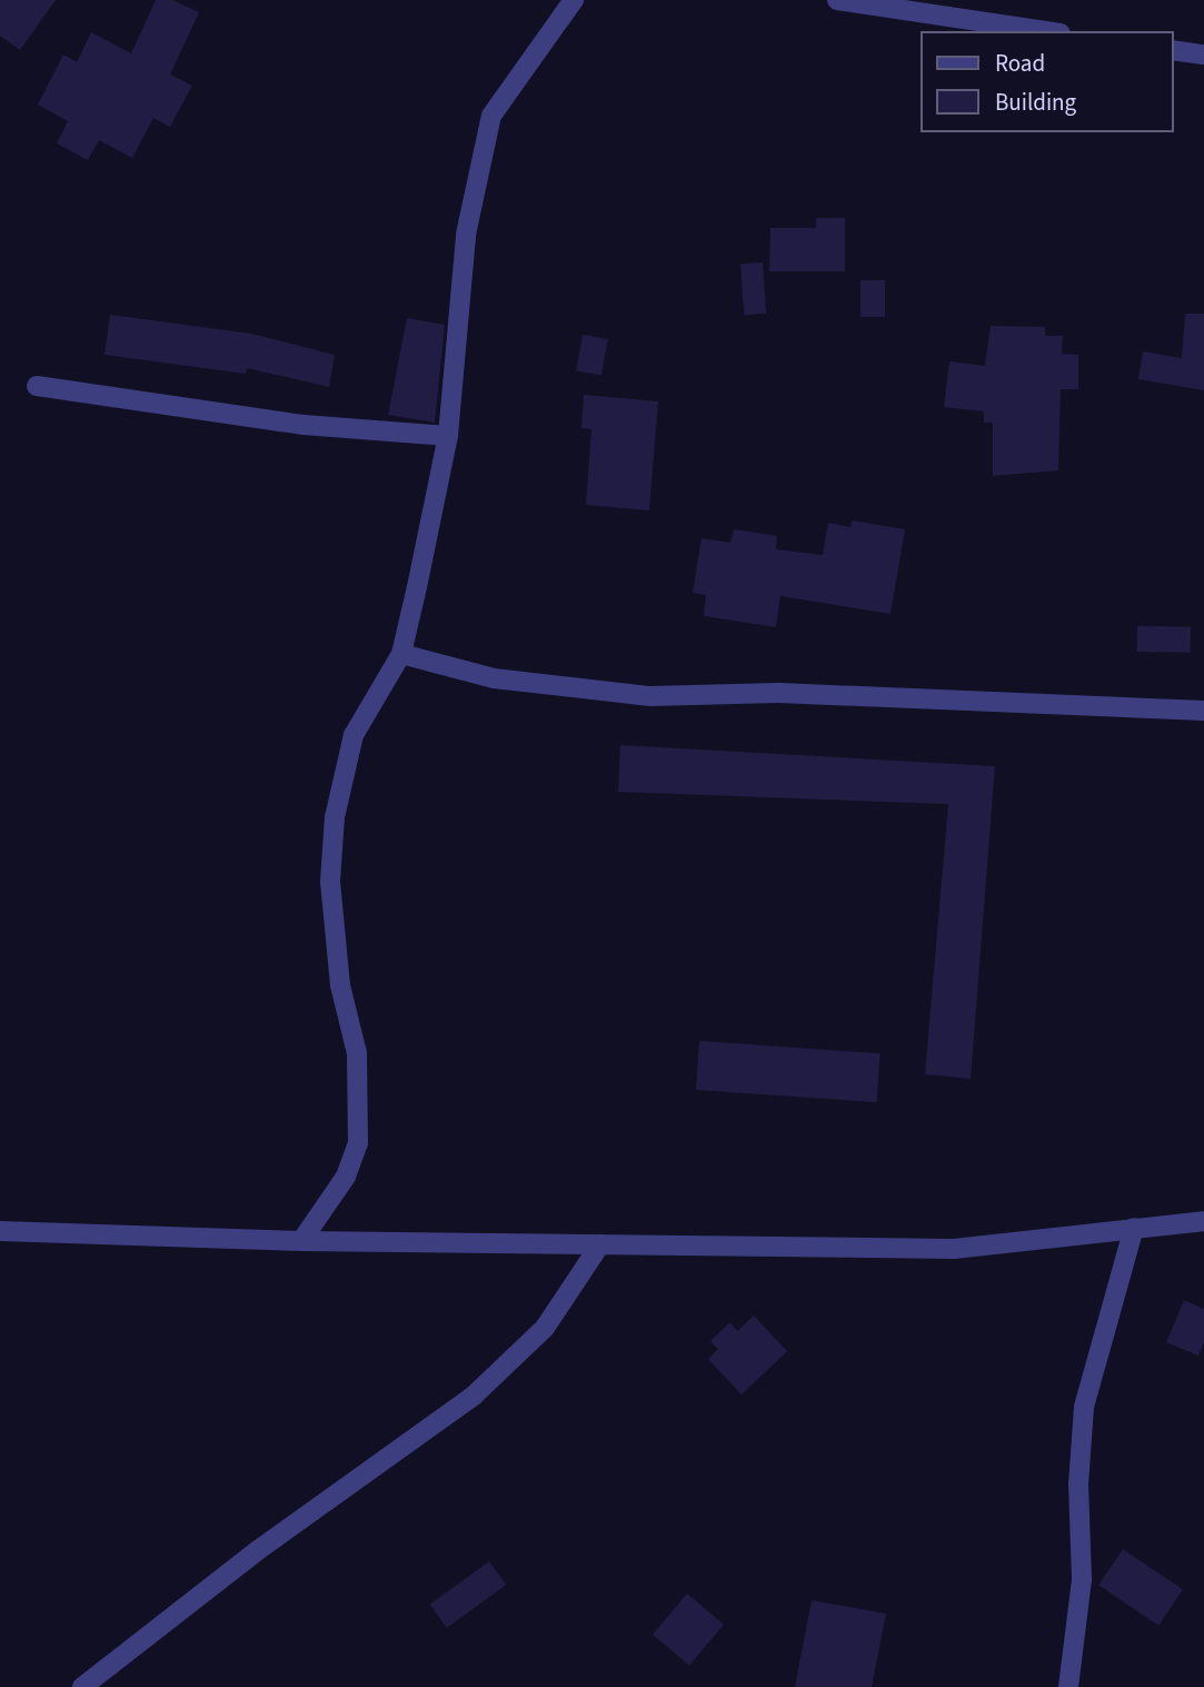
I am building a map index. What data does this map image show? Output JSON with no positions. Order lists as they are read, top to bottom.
{
  "legend": ["Road", "Building"]
}
